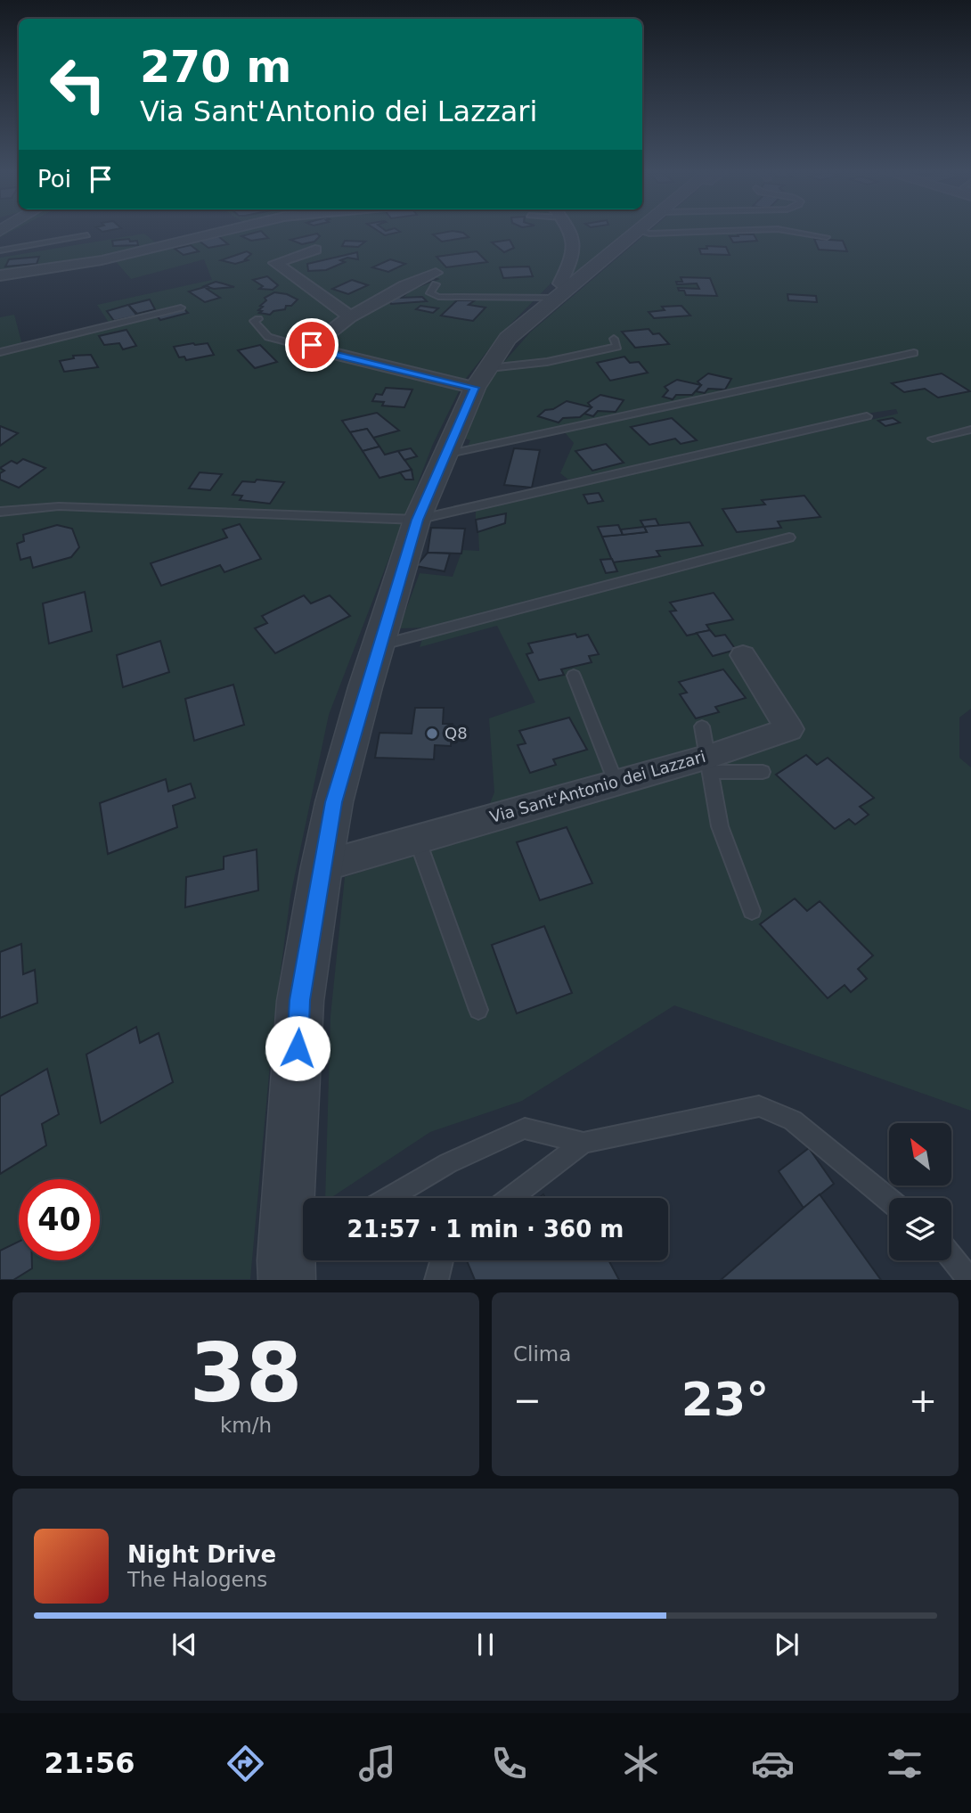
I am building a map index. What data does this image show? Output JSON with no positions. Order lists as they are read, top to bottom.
{
  "streets": {
    "street": ["Via Sant'Antonio dei Lazzari"]
  },
  "places": ["Q8"],
  "north": "top left",
  "page": {
    "turn": ["270 m", "Via Sant'Antonio dei Lazzari"],
    "then": "Poi",
    "limit": "40",
    "trip": "21:57 · 1 min · 360 m",
    "tile": [
      ["38", "km/h"],
      "Clima"
    ],
    "heat": ["−", "23°", "+"],
    "song": ["Night Drive", "The Halogens"],
    "tabs": "21:56"
  }
}
